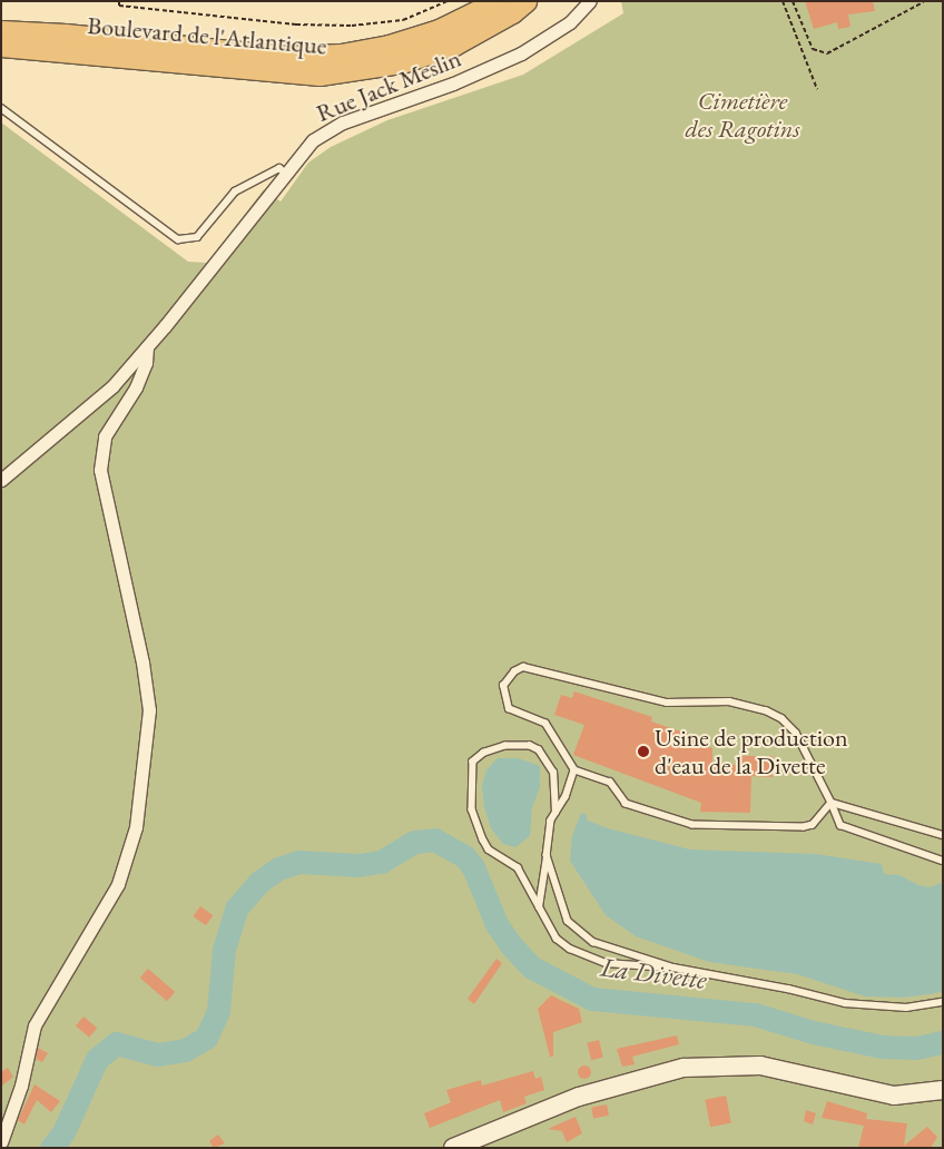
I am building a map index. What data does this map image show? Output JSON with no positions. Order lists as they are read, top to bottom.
{
  "streets": {
    "main road": ["Boulevard de l'Atlantique"],
    "street": ["Rue Jack Meslin"]
  },
  "water": ["La Divette"],
  "parks": ["Cimetière des Ragotins"],
  "places": ["Usine de production d'eau de la Divette"]
}
